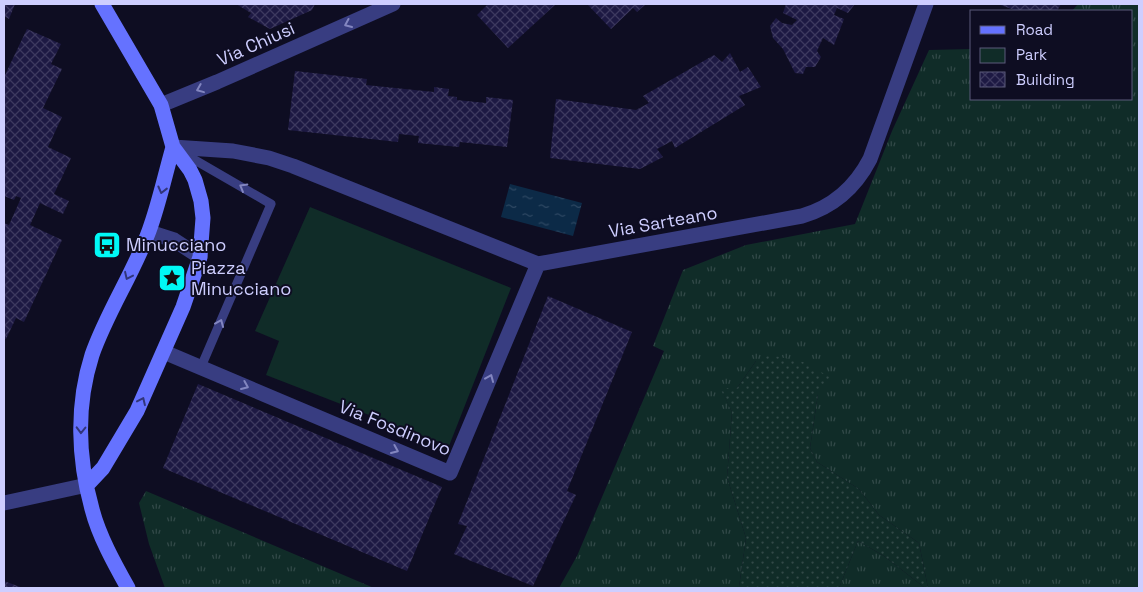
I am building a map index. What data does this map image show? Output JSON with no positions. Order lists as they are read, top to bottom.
{
  "streets": {
    "street": ["Via Chiusi", "Via Sarteano", "Via Fosdinovo"]
  },
  "crossings": [
    ["Via Sarteano", "Via Fosdinovo"]
  ],
  "one_way": ["Via Chiusi"],
  "places": {
    "bus stop": ["Minucciano"],
    "place": ["Piazza Minucciano"]
  },
  "legend": ["Road", "Park", "Building"]
}
